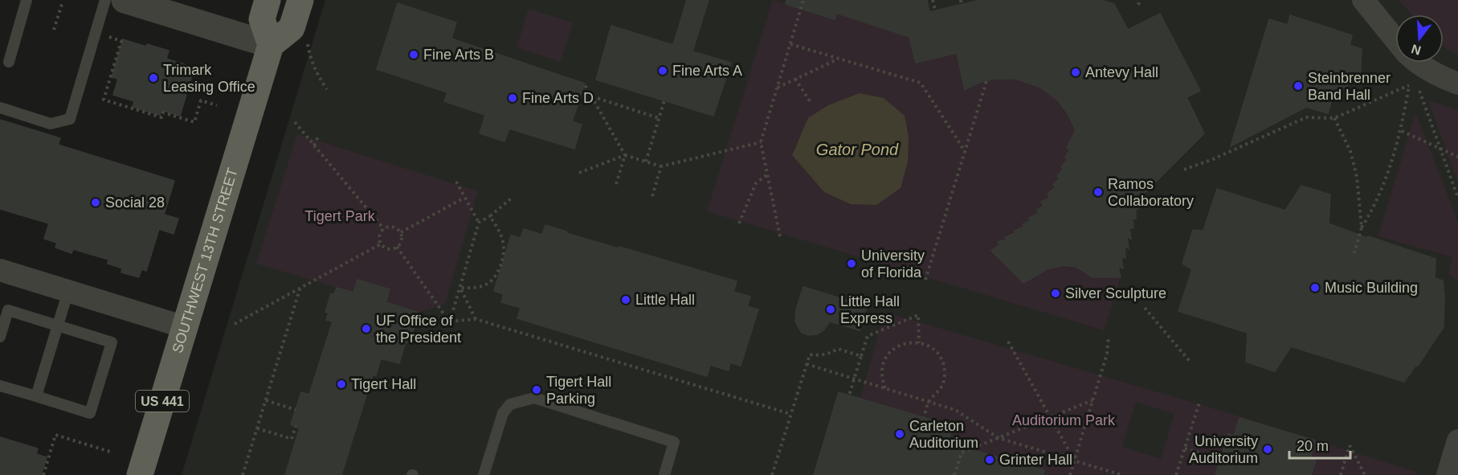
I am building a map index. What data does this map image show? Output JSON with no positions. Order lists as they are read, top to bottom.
{
  "streets": {
    "main road": ["SOUTHWEST 13TH STREET", "US 441"]
  },
  "water": ["Gator Pond"],
  "parks": ["Tigert Park", "Auditorium Park"],
  "places": [
    "Fine Arts B",
    "Fine Arts A",
    "Antevy Hall",
    "Trimark Leasing Office",
    "Steinbrenner Band Hall",
    "Fine Arts D",
    "Ramos Collaboratory",
    "Social 28",
    "University of Florida",
    "Music Building",
    "Silver Sculpture",
    "Little Hall",
    "Little Hall Express",
    "UF Office of the President",
    "Tigert Hall",
    "Tigert Hall Parking",
    "Carleton Auditorium",
    "University Auditorium",
    "Grinter Hall"
  ],
  "scale_bar": "20 m",
  "north": "bottom"
}
